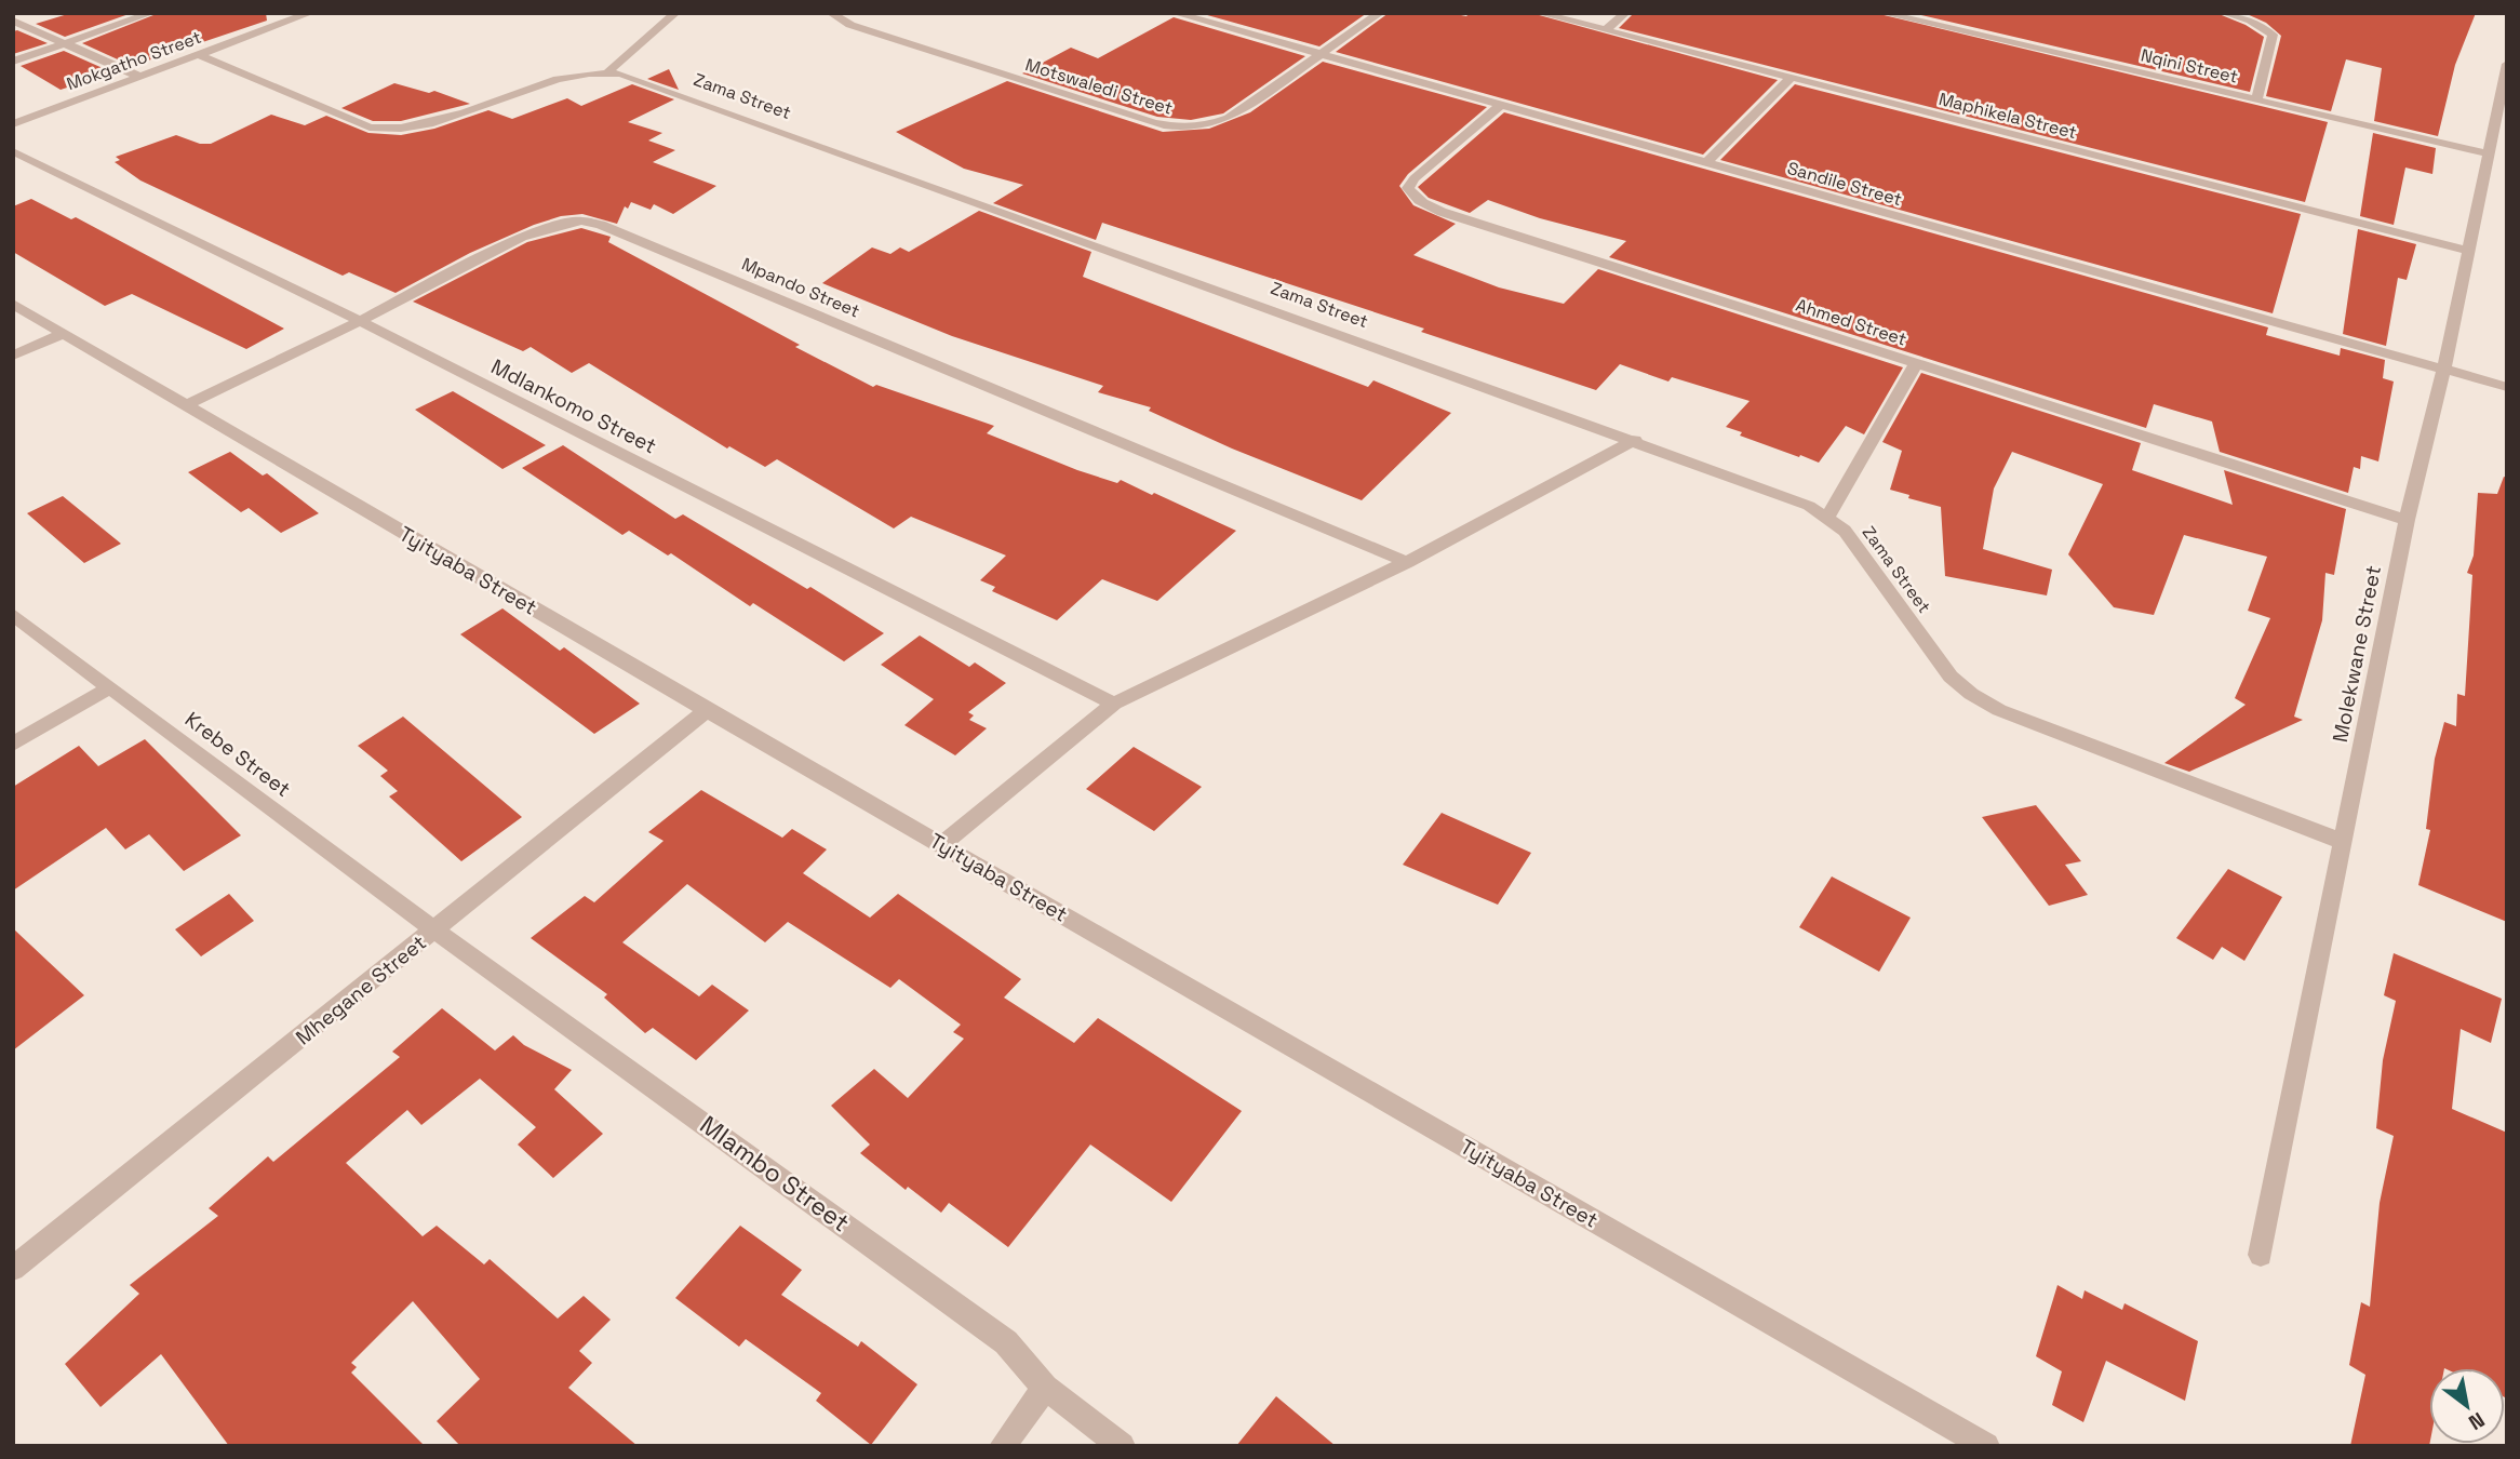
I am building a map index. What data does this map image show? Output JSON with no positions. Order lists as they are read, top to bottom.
{
  "streets": {
    "street": [
      "Mokgatho Street",
      "Nqini Street",
      "Motswaledi Street",
      "Zama Street",
      "Maphikela Street",
      "Sandile Street",
      "Mpando Street",
      "Ahmed Street",
      "Mdlankomo Street",
      "Tyityaba Street",
      "Molekwane Street",
      "Krebe Street",
      "Mhegane Street",
      "Mlambo Street"
    ]
  },
  "crossings": [
    ["Mokgatho Street", "Zama Street"],
    ["Nqini Street", "Molekwane Street"],
    ["Motswaledi Street", "Sandile Street"],
    ["Zama Street", "Molekwane Street"],
    ["Maphikela Street", "Molekwane Street"],
    ["Sandile Street", "Ahmed Street"],
    ["Sandile Street", "Molekwane Street"],
    ["Mpando Street", "Mdlankomo Street"],
    ["Mpando Street", "Tyityaba Street"],
    ["Ahmed Street", "Molekwane Street"],
    ["Tyityaba Street", "Mhegane Street"],
    ["Krebe Street", "Mhegane Street"],
    ["Krebe Street", "Mlambo Street"],
    ["Mhegane Street", "Mlambo Street"]
  ],
  "north": "bottom right"
}
